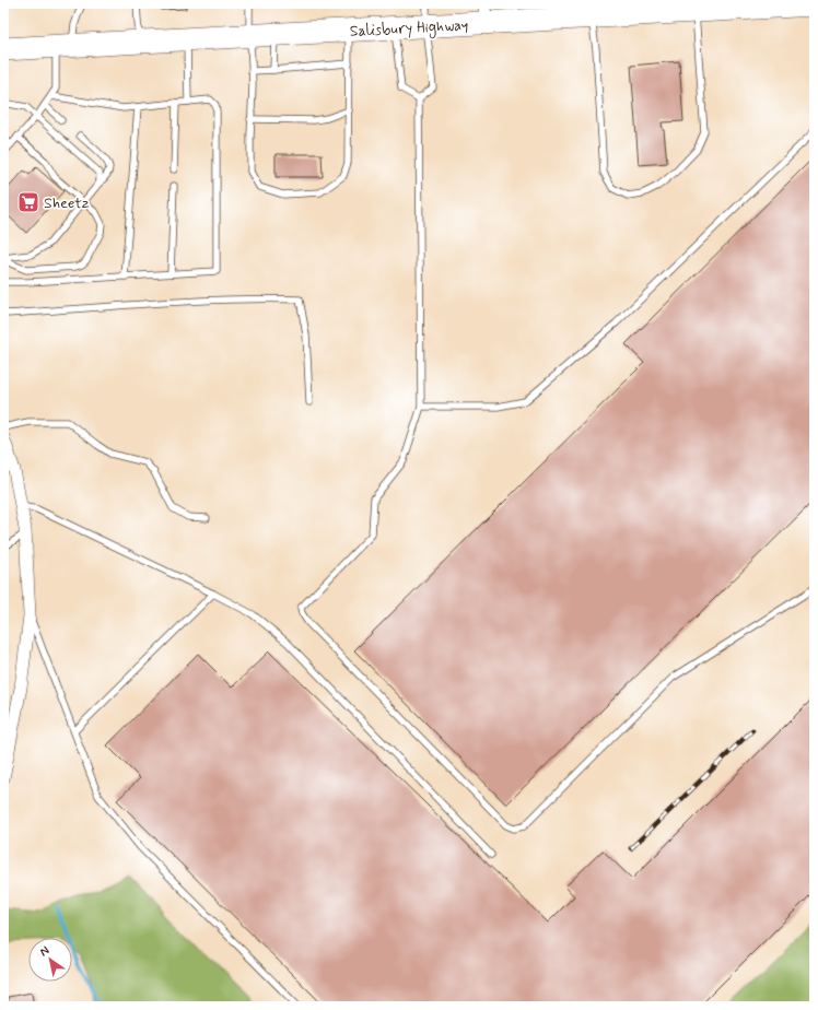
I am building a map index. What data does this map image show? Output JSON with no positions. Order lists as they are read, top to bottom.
{
  "streets": {
    "highway": ["Salisbury Highway"]
  },
  "places": {
    "supermarket": ["Sheetz"]
  },
  "north": "top left"
}
